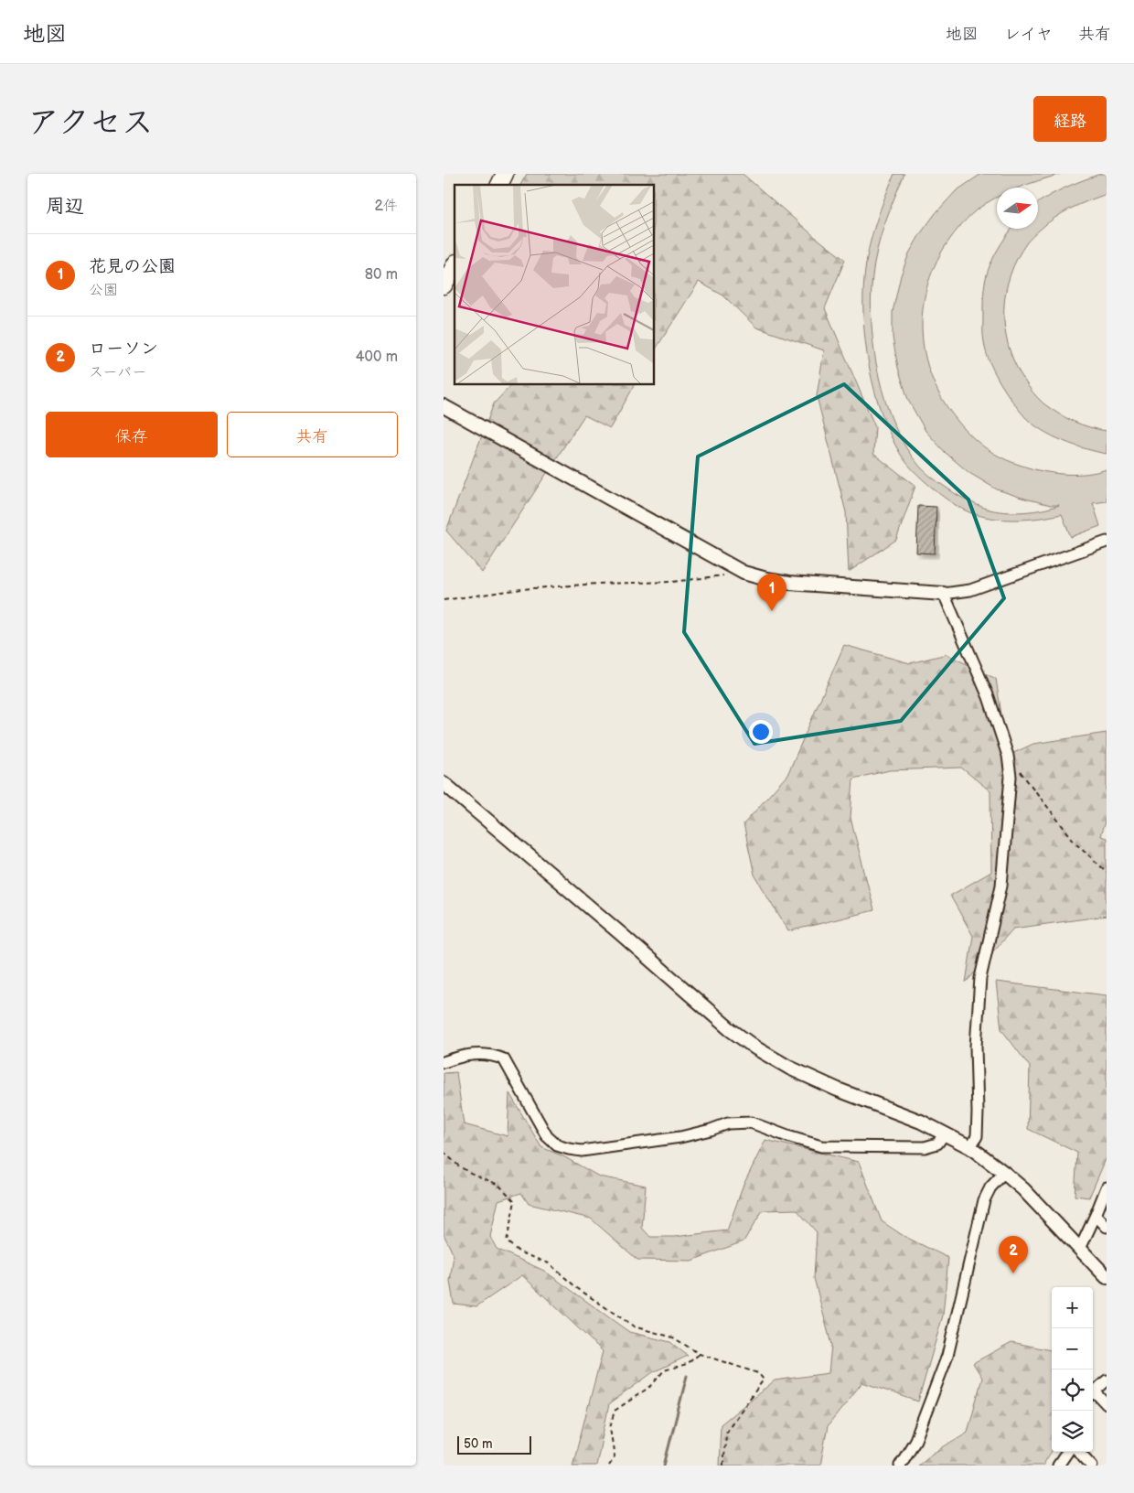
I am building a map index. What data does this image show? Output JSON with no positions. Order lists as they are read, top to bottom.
{
  "scale_bar": "50 m",
  "north": "right",
  "page": {
    "header": "地図",
    "nav": ["地図", "レイヤ", "共有"],
    "title": "アクセス",
    "buttons": [
      "経路",
      ["保存", "共有"]
    ],
    "heading": ["周辺", "2件"],
    "list": [
      {
        "mark": "1",
        "name": "花見の公園",
        "note": "公園",
        "value": "80 m"
      },
      {
        "mark": "2",
        "name": "ローソン",
        "note": "スーパー",
        "value": "400 m"
      }
    ],
    "pins": ["1", "2"],
    "map_buttons": ["+", "−"],
    "scale": "50 m"
  }
}
